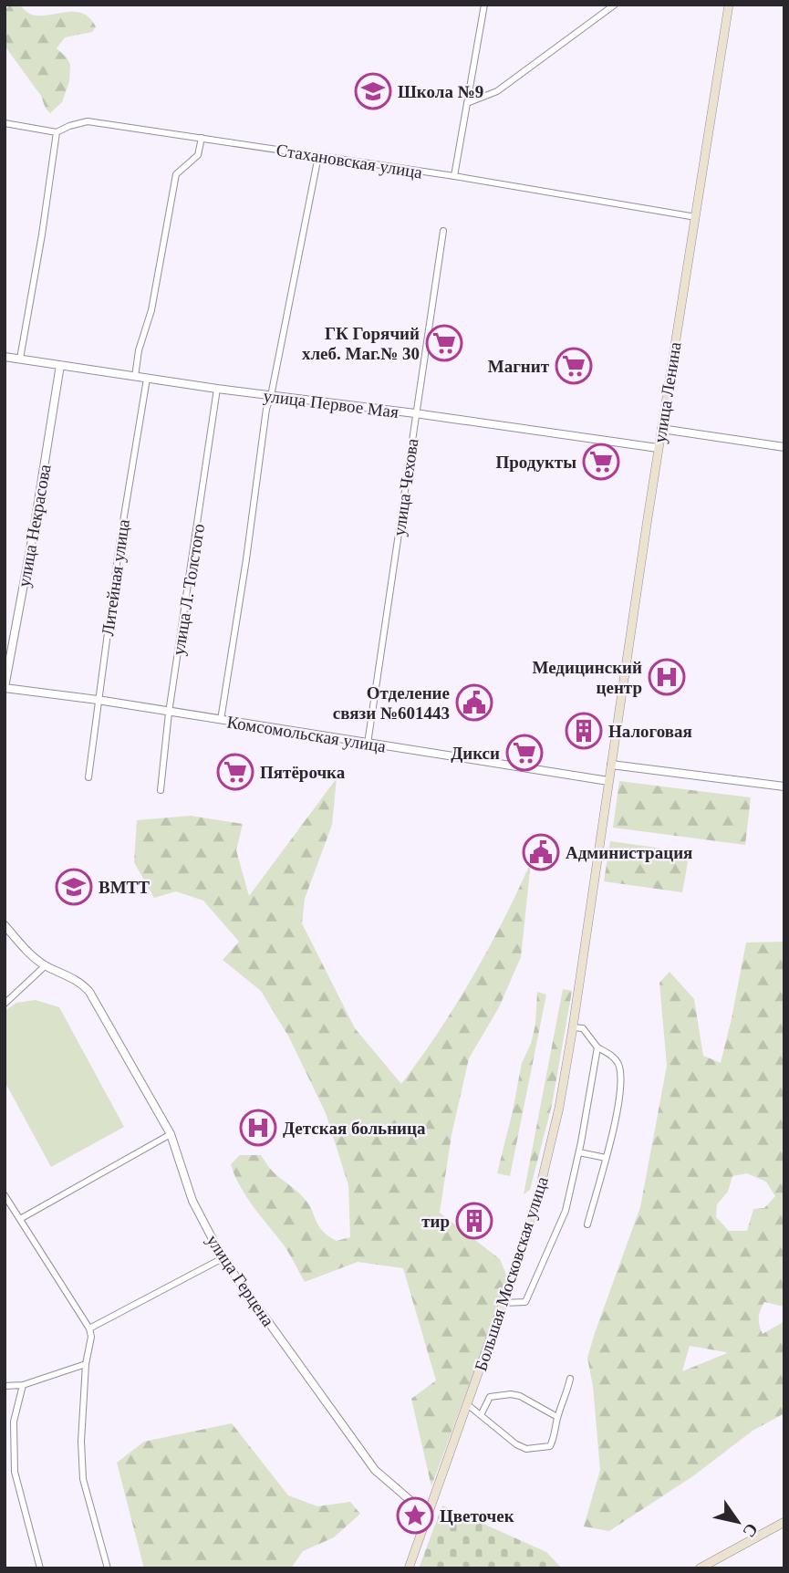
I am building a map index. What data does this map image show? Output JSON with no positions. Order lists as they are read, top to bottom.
{
  "streets": {
    "main road": ["улица Ленина", "Большая Московская улица"],
    "street": [
      "Стахановская улица",
      "улица Первое Мая",
      "улица Чехова",
      "улица Некрасова",
      "Литейная улица",
      "улица Л. Толстого",
      "Комсомольская улица",
      "улица Герцена"
    ]
  },
  "crossings": [
    ["Стахановская улица", "улица Ленина"],
    ["улица Ленина", "улица Первое Мая"],
    ["улица Ленина", "Комсомольская улица"],
    ["улица Ленина", "Большая Московская улица"],
    ["улица Первое Мая", "улица Чехова"],
    ["улица Первое Мая", "улица Некрасова"],
    ["улица Первое Мая", "Литейная улица"],
    ["улица Первое Мая", "улица Л. Толстого"],
    ["улица Чехова", "Комсомольская улица"],
    ["улица Некрасова", "Комсомольская улица"],
    ["Литейная улица", "Комсомольская улица"],
    ["улица Л. Толстого", "Комсомольская улица"],
    ["Комсомольская улица", "Большая Московская улица"],
    ["Большая Московская улица", "улица Герцена"]
  ],
  "places": {
    "school or university": ["Школа №9", "ВМТТ"],
    "supermarket": [
      "ГК Горячий хлеб. Маг.№ 30",
      "Магнит",
      "Продукты",
      "Дикси",
      "Пятёрочка"
    ],
    "hospital": ["Медицинский центр", "Детская больница"],
    "public building": ["Отделение связи №601443", "Администрация"],
    "building": ["Налоговая", "тир"],
    "place": ["Цветочек"]
  },
  "north": "bottom right"
}
